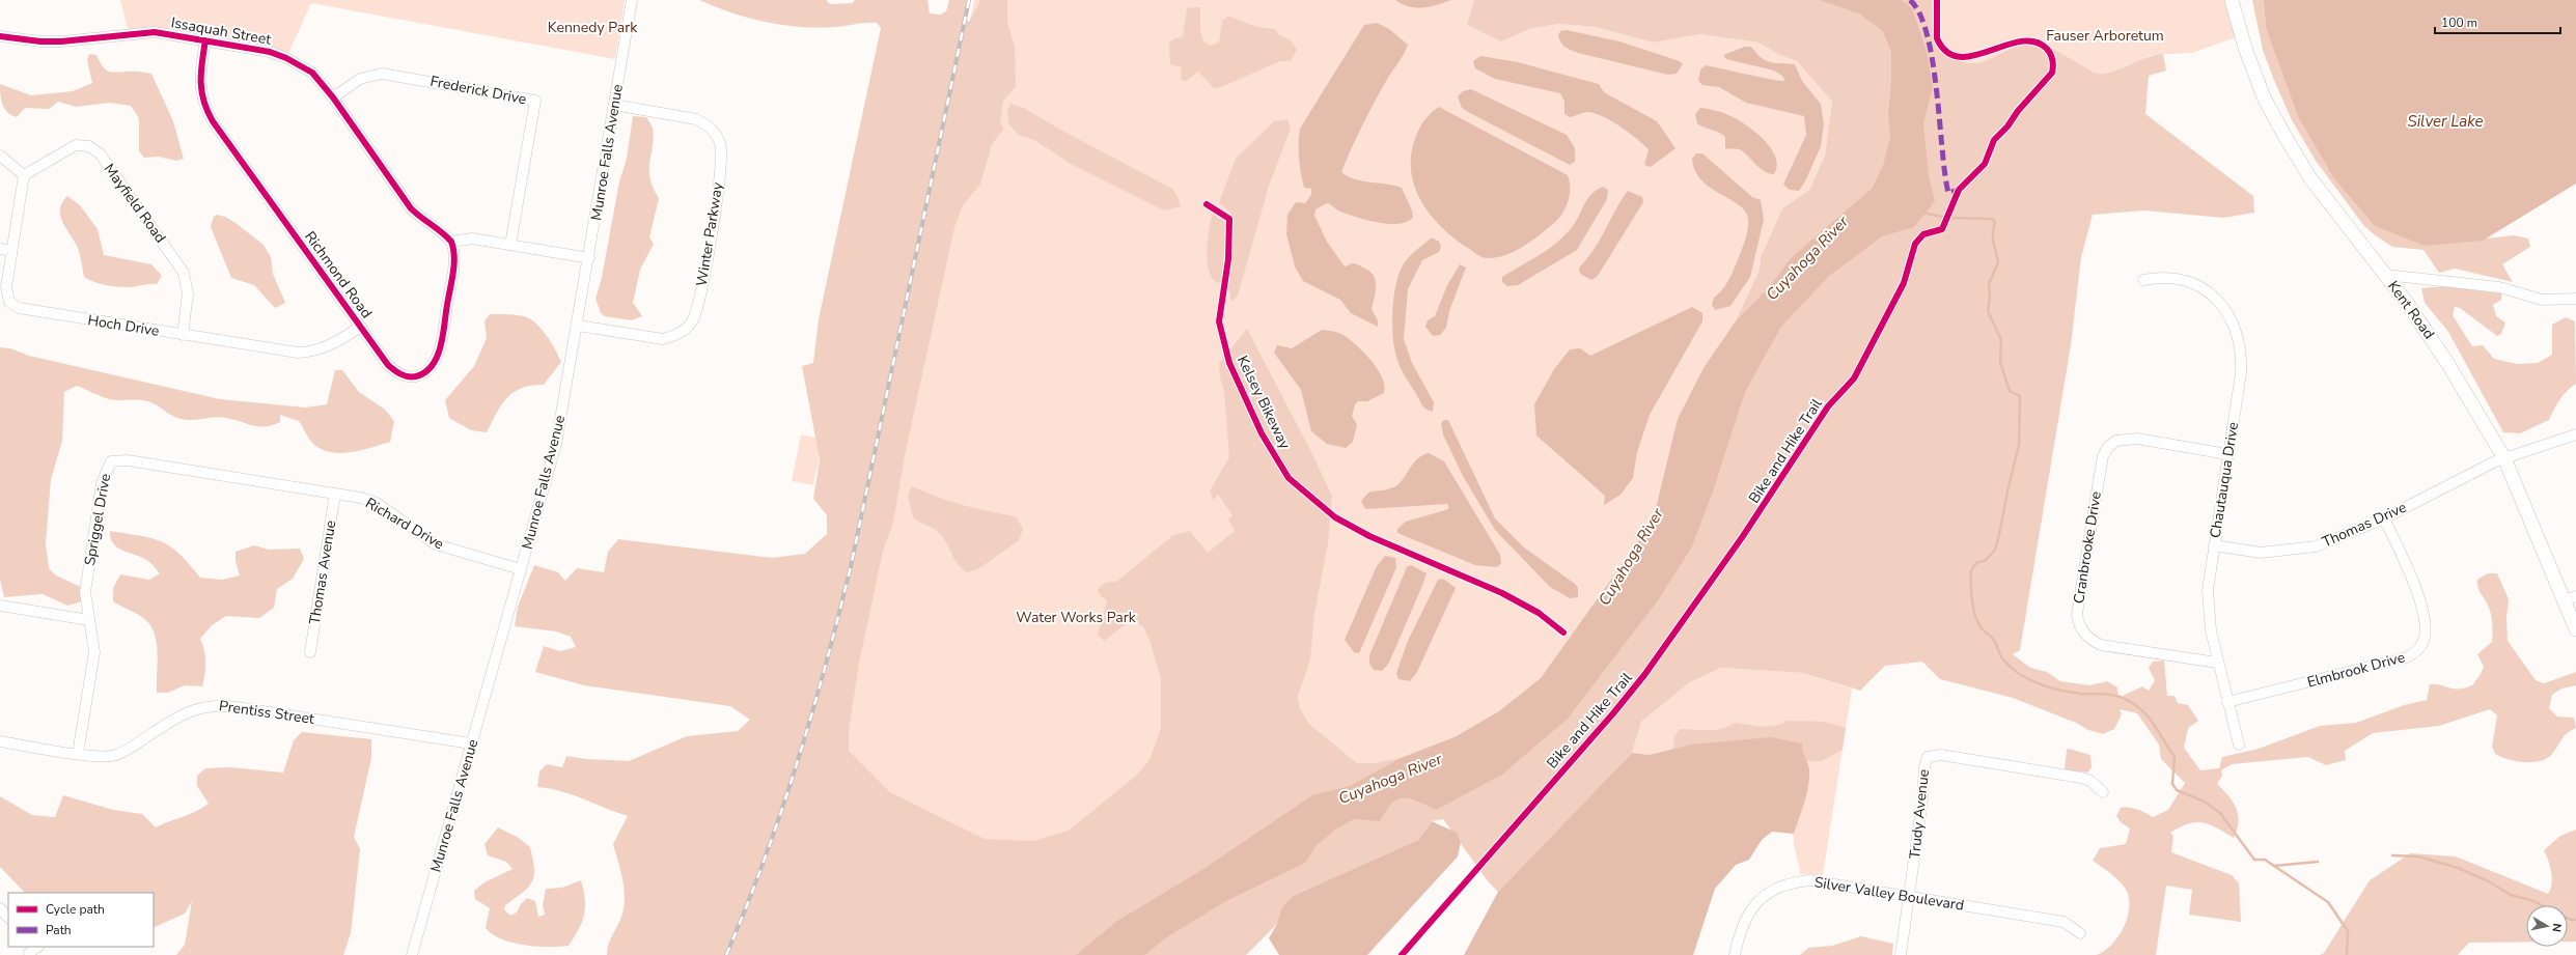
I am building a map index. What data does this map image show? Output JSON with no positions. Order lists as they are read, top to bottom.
{
  "streets": {
    "main road": ["Kent Road"],
    "street": [
      "Issaquah Street",
      "Frederick Drive",
      "Munroe Falls Avenue",
      "Mayfield Road",
      "Winter Parkway",
      "Richmond Road",
      "Hoch Drive",
      "Chautauqua Drive",
      "Spriggel Drive",
      "Richard Drive",
      "Thomas Drive",
      "Cranbrooke Drive",
      "Thomas Avenue",
      "Elmbrook Drive",
      "Prentiss Street",
      "Trudy Avenue",
      "Silver Valley Boulevard"
    ],
    "cycle path": ["Kelsey Bikeway", "Bike and Hike Trail"]
  },
  "crossings": [
    ["Issaquah Street", "Frederick Drive"],
    ["Issaquah Street", "Richmond Road"],
    ["Munroe Falls Avenue", "Winter Parkway"],
    ["Munroe Falls Avenue", "Richard Drive"],
    ["Munroe Falls Avenue", "Prentiss Street"],
    ["Mayfield Road", "Hoch Drive"],
    ["Richmond Road", "Hoch Drive"],
    ["Kent Road", "Thomas Drive"],
    ["Chautauqua Drive", "Thomas Drive"],
    ["Chautauqua Drive", "Cranbrooke Drive"],
    ["Chautauqua Drive", "Elmbrook Drive"],
    ["Spriggel Drive", "Richard Drive"],
    ["Spriggel Drive", "Prentiss Street"],
    ["Richard Drive", "Thomas Avenue"],
    ["Thomas Drive", "Elmbrook Drive"],
    ["Trudy Avenue", "Silver Valley Boulevard"]
  ],
  "water": ["Silver Lake", "Cuyahoga River"],
  "parks": ["Kennedy Park", "Fauser Arboretum", "Water Works Park"],
  "legend": ["Cycle path", "Path"],
  "scale_bar": "100 m",
  "north": "right"
}
